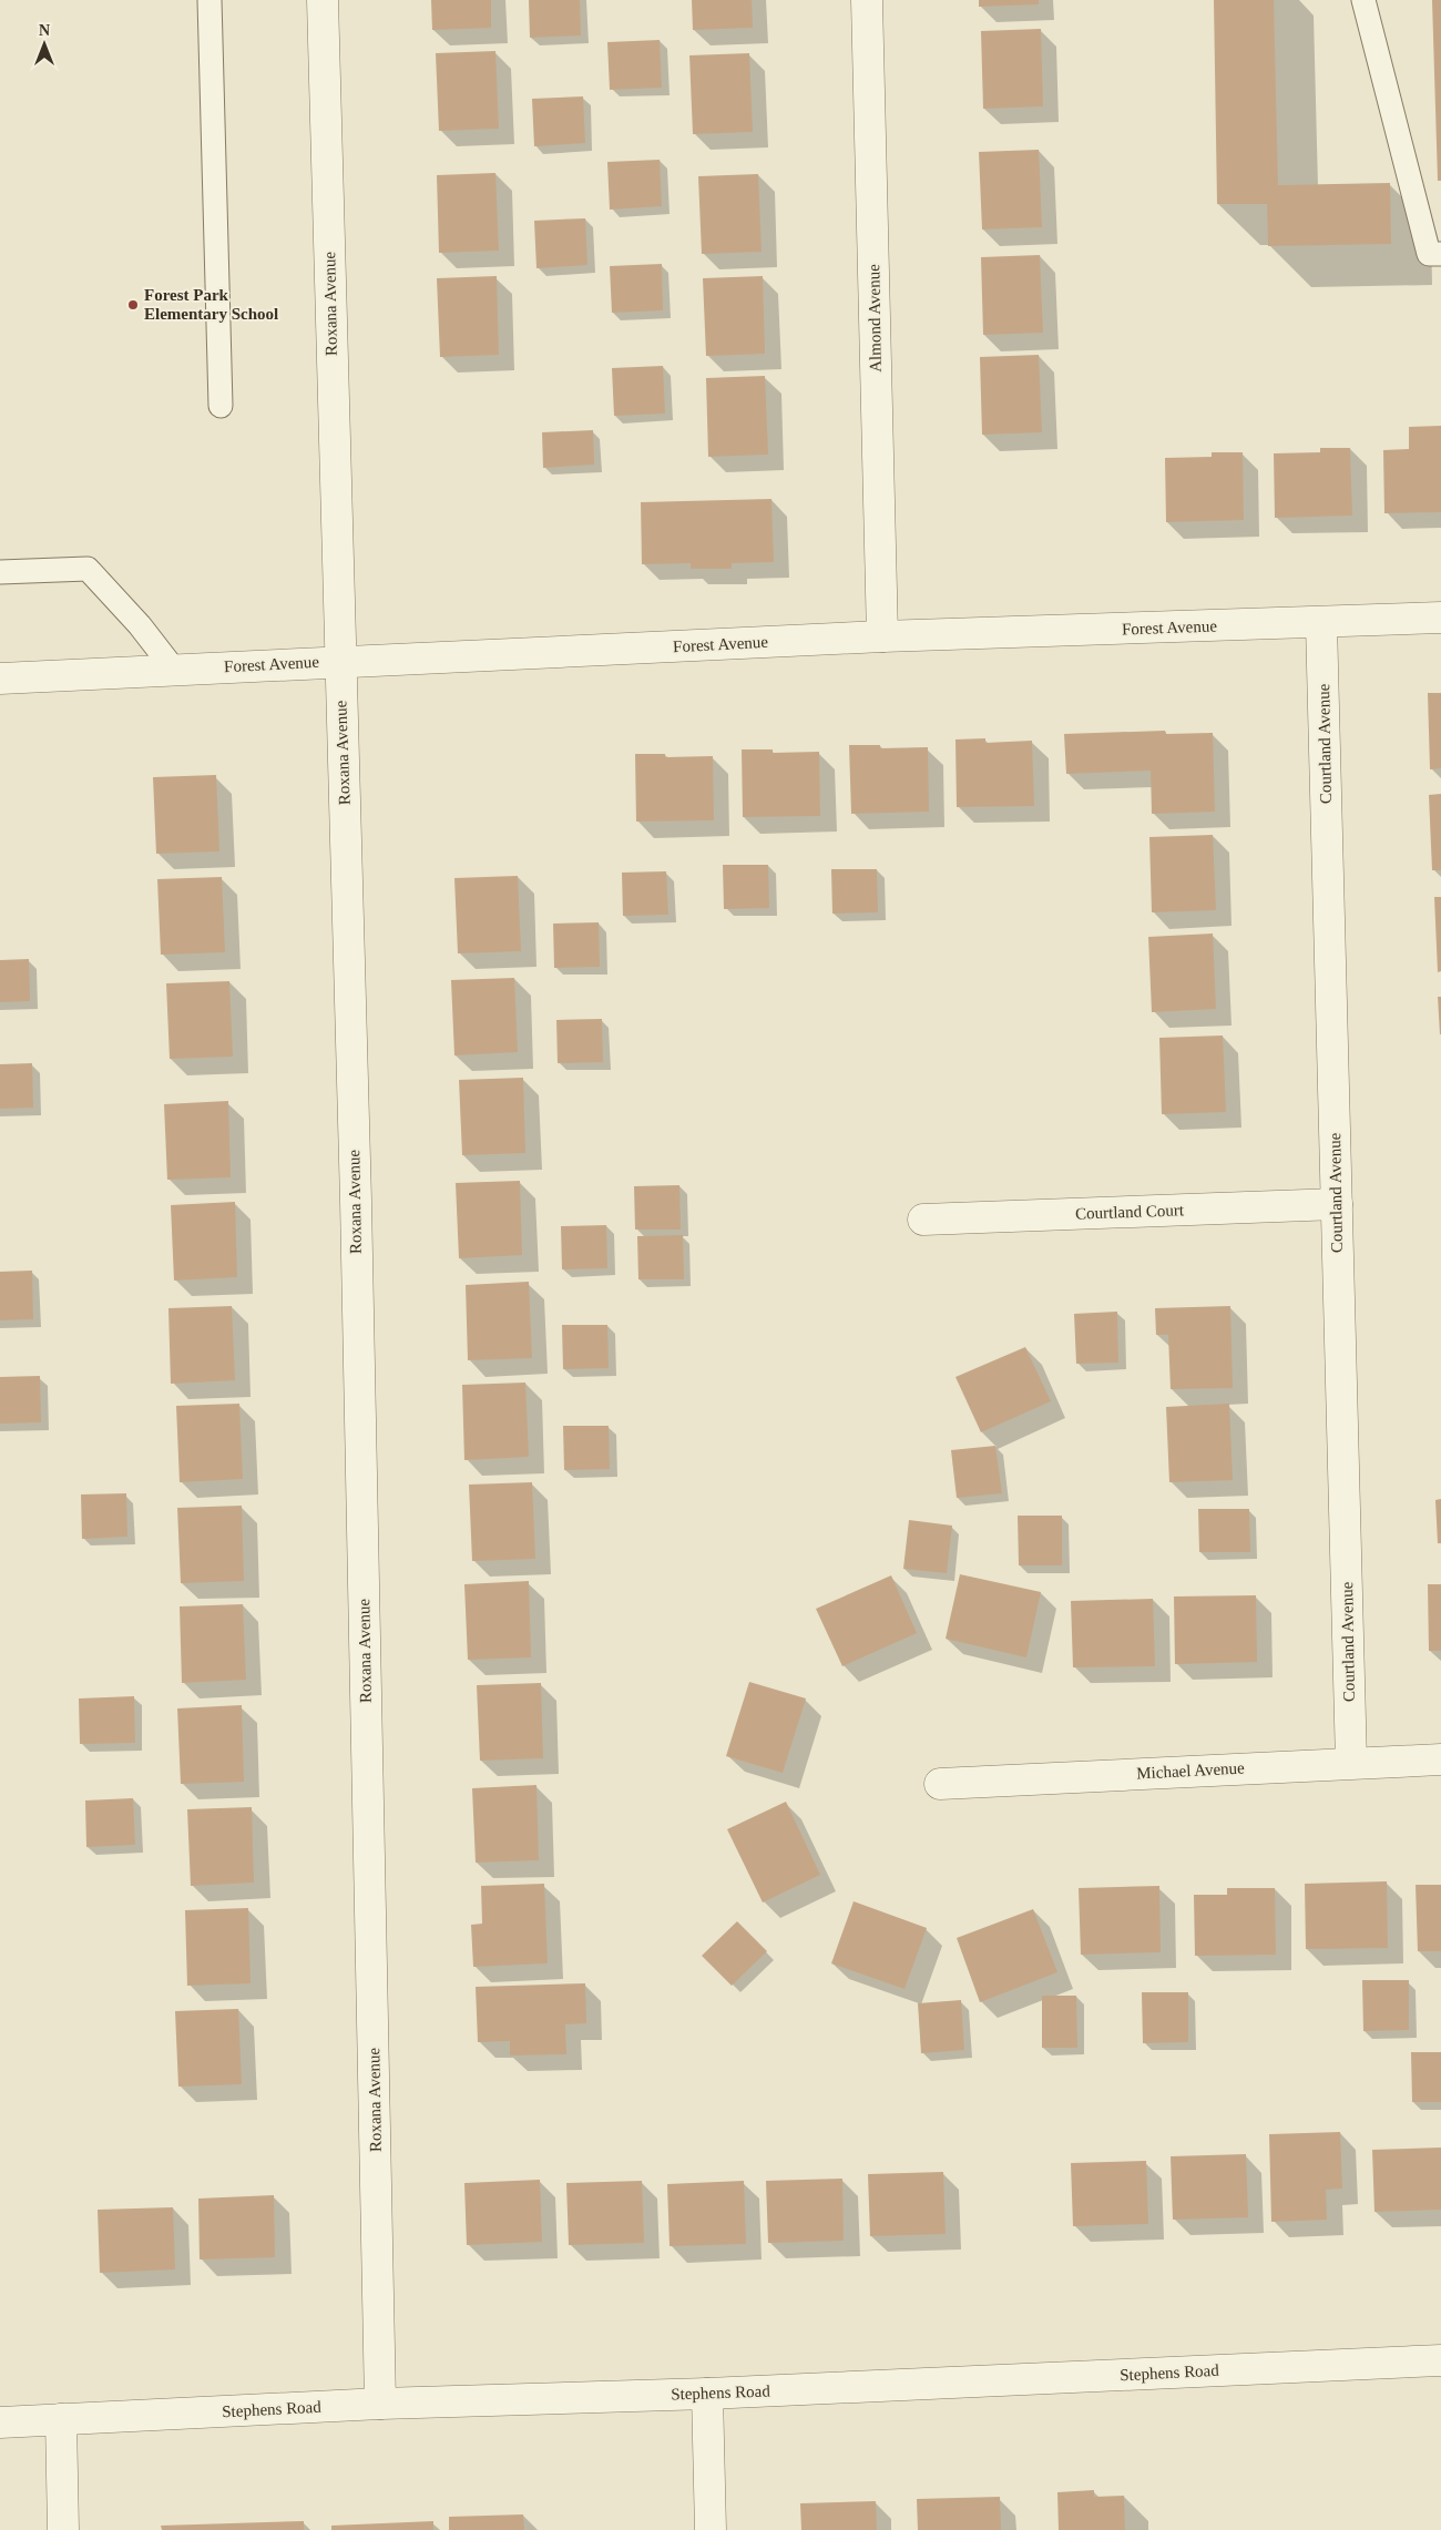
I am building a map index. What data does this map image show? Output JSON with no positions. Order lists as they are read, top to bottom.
{
  "streets": {
    "street": [
      "Roxana Avenue",
      "Almond Avenue",
      "Forest Avenue",
      "Courtland Avenue",
      "Courtland Court",
      "Michael Avenue",
      "Stephens Road"
    ]
  },
  "crossings": [
    ["Roxana Avenue", "Forest Avenue"],
    ["Roxana Avenue", "Stephens Road"],
    ["Almond Avenue", "Forest Avenue"],
    ["Forest Avenue", "Courtland Avenue"],
    ["Courtland Avenue", "Courtland Court"],
    ["Courtland Avenue", "Michael Avenue"]
  ],
  "places": ["Forest Park Elementary School"],
  "north": "top"
}
